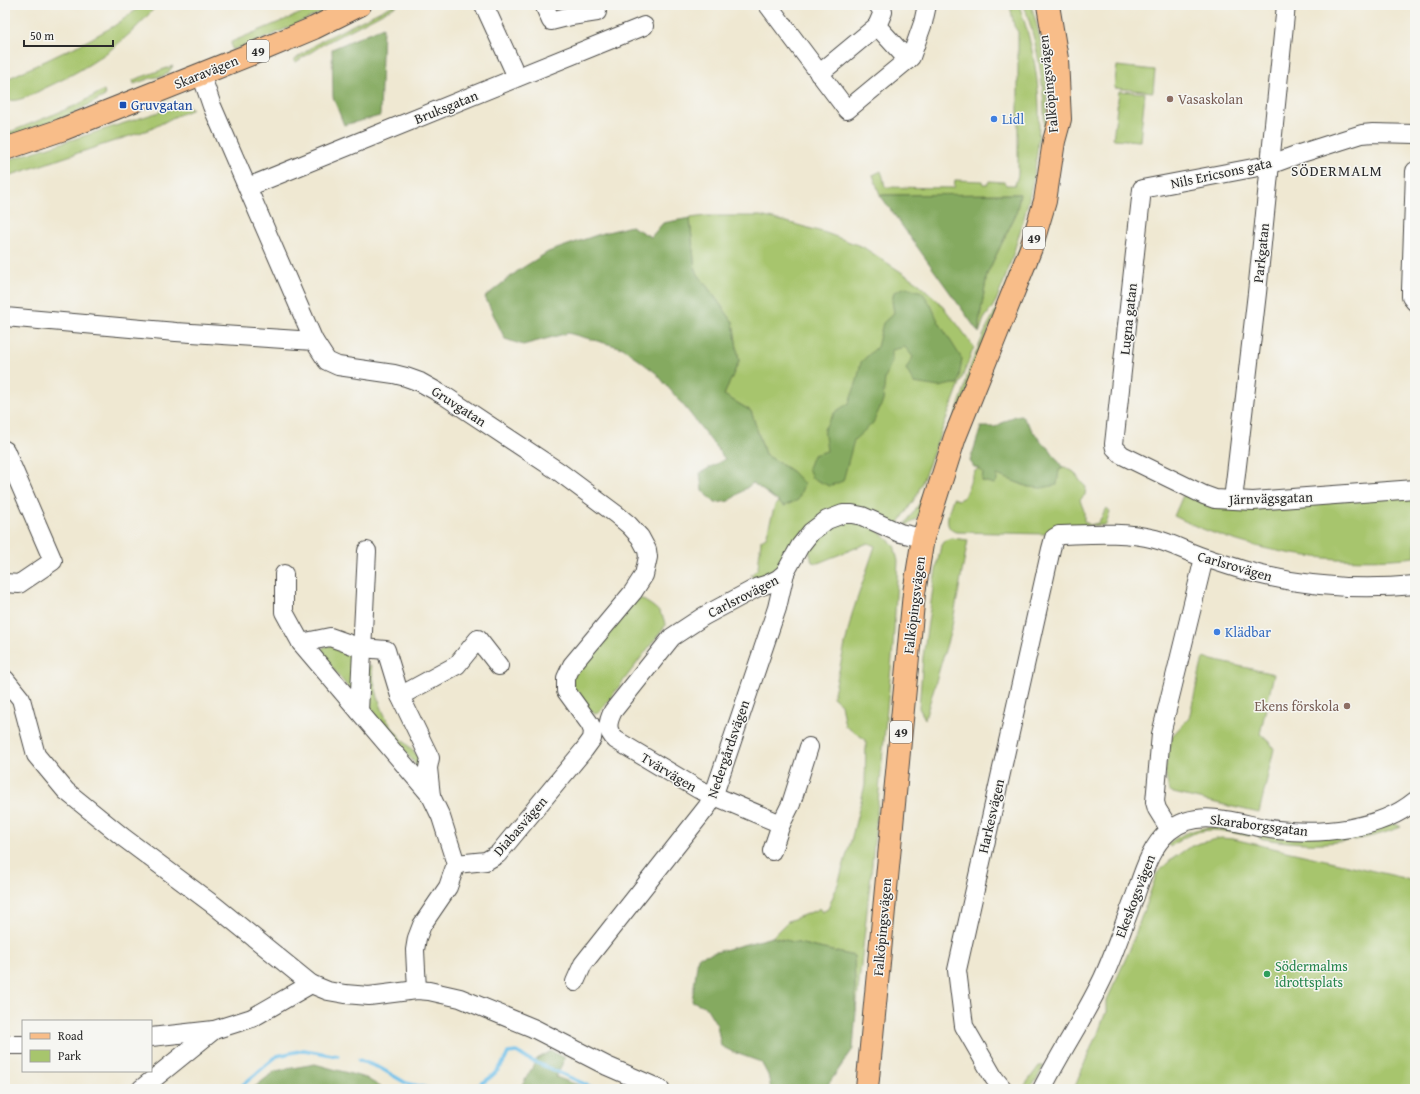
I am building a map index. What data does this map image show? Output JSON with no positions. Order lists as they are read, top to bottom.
{
  "streets": {
    "main road": ["49", "Skaravägen", "Falköpingsvägen"],
    "street": [
      "Bruksgatan",
      "Nils Ericsons gata",
      "Parkgatan",
      "Lugna gatan",
      "Gruvgatan",
      "Järnvägsgatan",
      "Carlsrovägen",
      "Nedergårdsvägen",
      "Tvärvägen",
      "Harkesvägen",
      "Skaraborgsgatan",
      "Diabasvägen",
      "Ekeskogsvägen"
    ]
  },
  "crossings": [
    ["Skaravägen", "Gruvgatan"],
    ["Falköpingsvägen", "Carlsrovägen"],
    ["Bruksgatan", "Gruvgatan"],
    ["Nils Ericsons gata", "Parkgatan"],
    ["Nils Ericsons gata", "Lugna gatan"],
    ["Parkgatan", "Järnvägsgatan"],
    ["Lugna gatan", "Järnvägsgatan"],
    ["Gruvgatan", "Carlsrovägen"],
    ["Gruvgatan", "Tvärvägen"],
    ["Gruvgatan", "Diabasvägen"],
    ["Carlsrovägen", "Nedergårdsvägen"],
    ["Carlsrovägen", "Tvärvägen"],
    ["Carlsrovägen", "Harkesvägen"],
    ["Carlsrovägen", "Diabasvägen"],
    ["Nedergårdsvägen", "Tvärvägen"],
    ["Tvärvägen", "Diabasvägen"],
    ["Skaraborgsgatan", "Ekeskogsvägen"]
  ],
  "districts": ["SÖDERMALM"],
  "places": {
    "other": [
      "Vasaskolan",
      "Lidl",
      "Klädbar",
      "Ekens förskola",
      "Södermalms idrottsplats"
    ],
    "transit": ["Gruvgatan"]
  },
  "legend": ["Road", "Park"],
  "scale_bar": "50 m"
}
